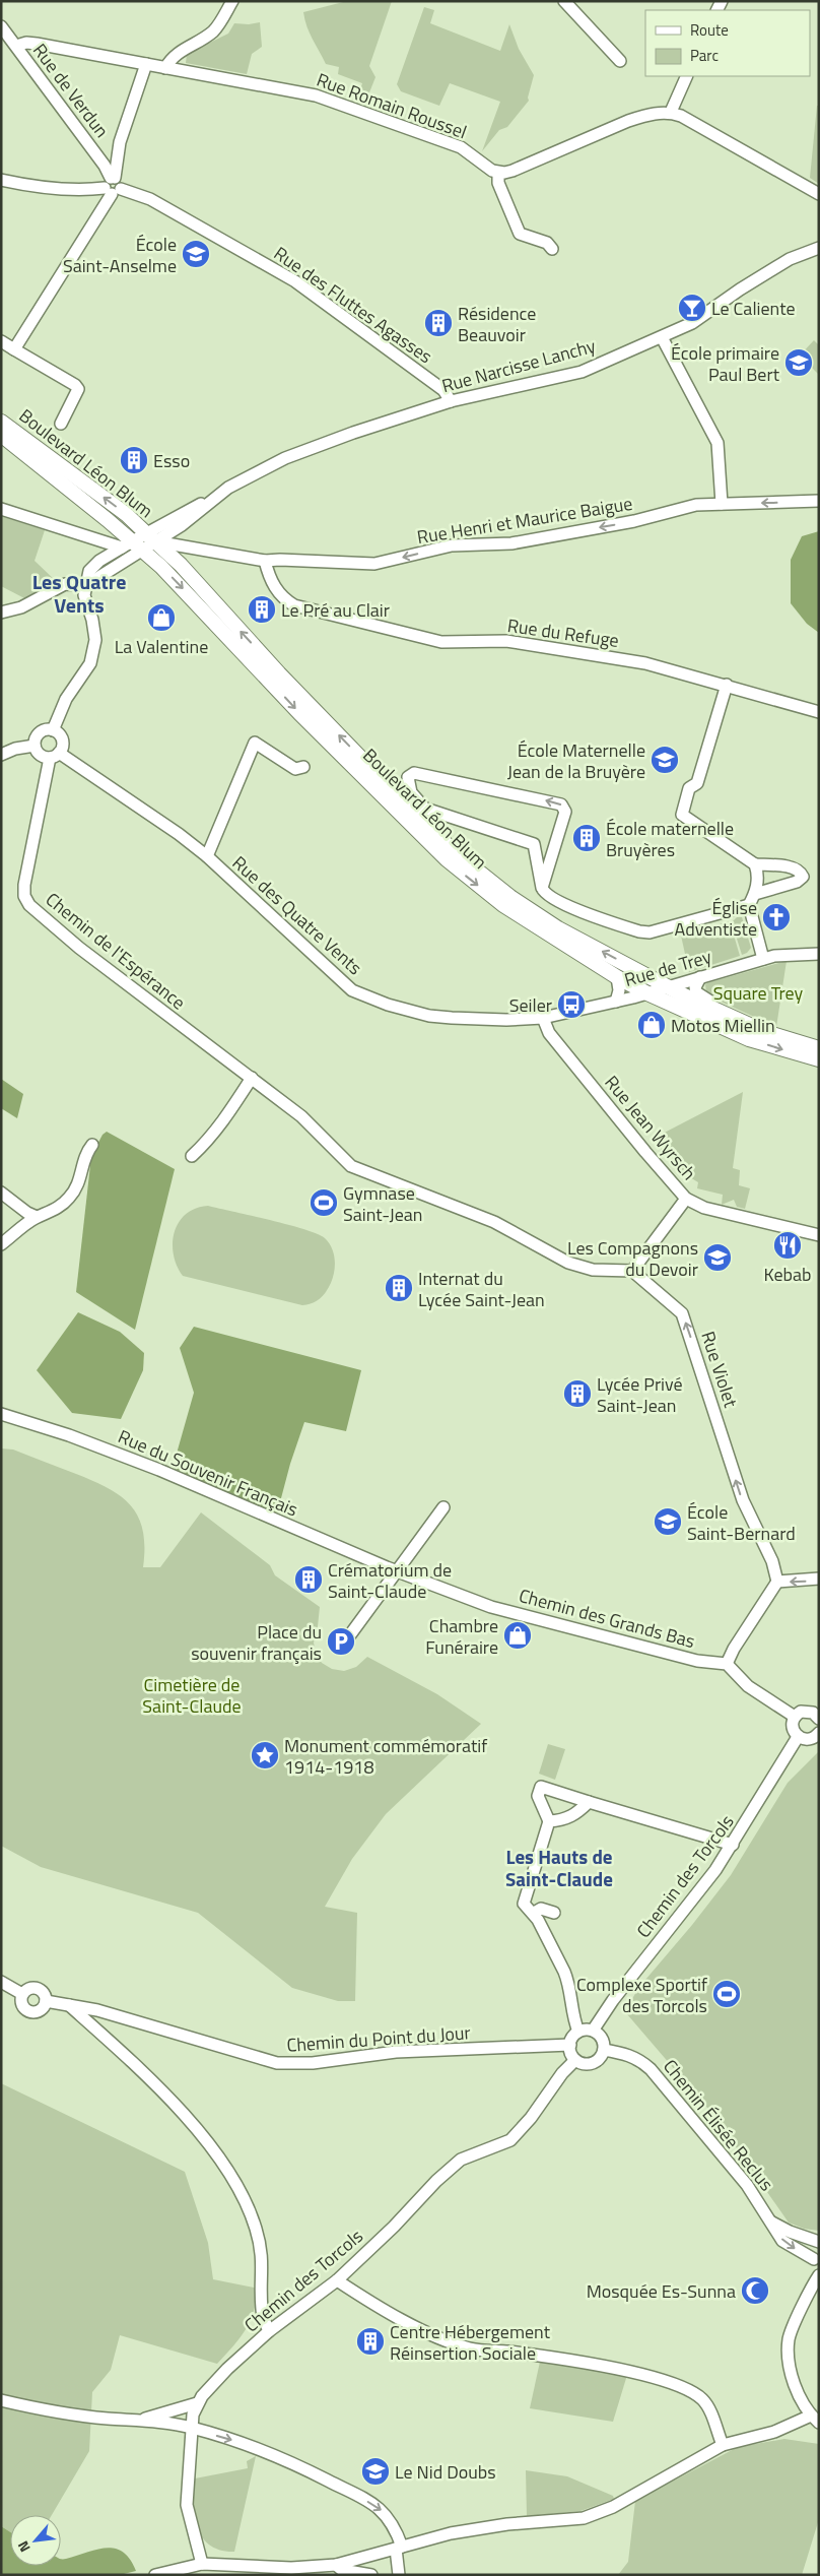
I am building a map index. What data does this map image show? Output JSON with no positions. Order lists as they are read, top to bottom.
{
  "streets": {
    "main road": ["Boulevard Léon Blum"],
    "street": [
      "Rue de Verdun",
      "Rue Romain Roussel",
      "Rue des Fluttes Agasses",
      "Rue Narcisse Lanchy",
      "Rue Henri et Maurice Baigue",
      "Rue du Refuge",
      "Rue des Quatre Vents",
      "Chemin de l'Espérance",
      "Rue de Trey",
      "Rue Jean Wyrsch",
      "Rue Violet",
      "Rue du Souvenir Français",
      "Chemin des Grands Bas",
      "Chemin des Torcols",
      "Chemin du Point du Jour",
      "Chemin Élisée Reclus"
    ]
  },
  "crossings": [
    ["Rue de Verdun", "Rue Romain Roussel"],
    ["Rue de Verdun", "Rue des Fluttes Agasses"],
    ["Rue des Fluttes Agasses", "Rue Narcisse Lanchy"],
    ["Rue Narcisse Lanchy", "Boulevard Léon Blum"],
    ["Rue Narcisse Lanchy", "Rue Henri et Maurice Baigue"],
    ["Boulevard Léon Blum", "Rue Henri et Maurice Baigue"],
    ["Boulevard Léon Blum", "Rue de Trey"],
    ["Rue Henri et Maurice Baigue", "Rue du Refuge"],
    ["Rue des Quatre Vents", "Chemin de l'Espérance"],
    ["Rue des Quatre Vents", "Rue de Trey"],
    ["Rue des Quatre Vents", "Rue Jean Wyrsch"],
    ["Chemin de l'Espérance", "Rue Violet"],
    ["Rue de Trey", "Rue Jean Wyrsch"],
    ["Rue du Souvenir Français", "Chemin des Grands Bas"],
    ["Chemin des Torcols", "Chemin du Point du Jour"],
    ["Chemin des Torcols", "Chemin Élisée Reclus"],
    ["Chemin du Point du Jour", "Chemin Élisée Reclus"]
  ],
  "one_way": ["Rue Henri et Maurice Baigue", "Rue Violet"],
  "districts": ["Les Quatre Vents", "Les Hauts de Saint-Claude"],
  "parks": ["Square Trey", "Cimetière de Saint-Claude"],
  "places": {
    "school or university": [
      "École Saint-Anselme",
      "École primaire Paul Bert",
      "École Maternelle Jean de la Bruyère",
      "Les Compagnons du Devoir",
      "École Saint-Bernard",
      "Le Nid Doubs"
    ],
    "bar": ["Le Caliente"],
    "building": [
      "Résidence Beauvoir",
      "Esso",
      "Le Pré au Clair",
      "École maternelle Bruyères",
      "Internat du Lycée Saint-Jean",
      "Lycée Privé Saint-Jean",
      "Crématorium de Saint-Claude",
      "Centre Hébergement Réinsertion Sociale"
    ],
    "shop": ["La Valentine", "Motos Miellin", "Chambre Funéraire"],
    "church": ["Église Adventiste"],
    "bus stop": ["Seiler"],
    "sports": ["Gymnase Saint-Jean", "Complexe Sportif des Torcols"],
    "restaurant": ["Kebab"],
    "parking": ["Place du souvenir français"],
    "place": ["Monument commémoratif 1914-1918"],
    "mosque": ["Mosquée Es-Sunna"]
  },
  "legend": ["Route", "Parc"],
  "north": "bottom left"
}
